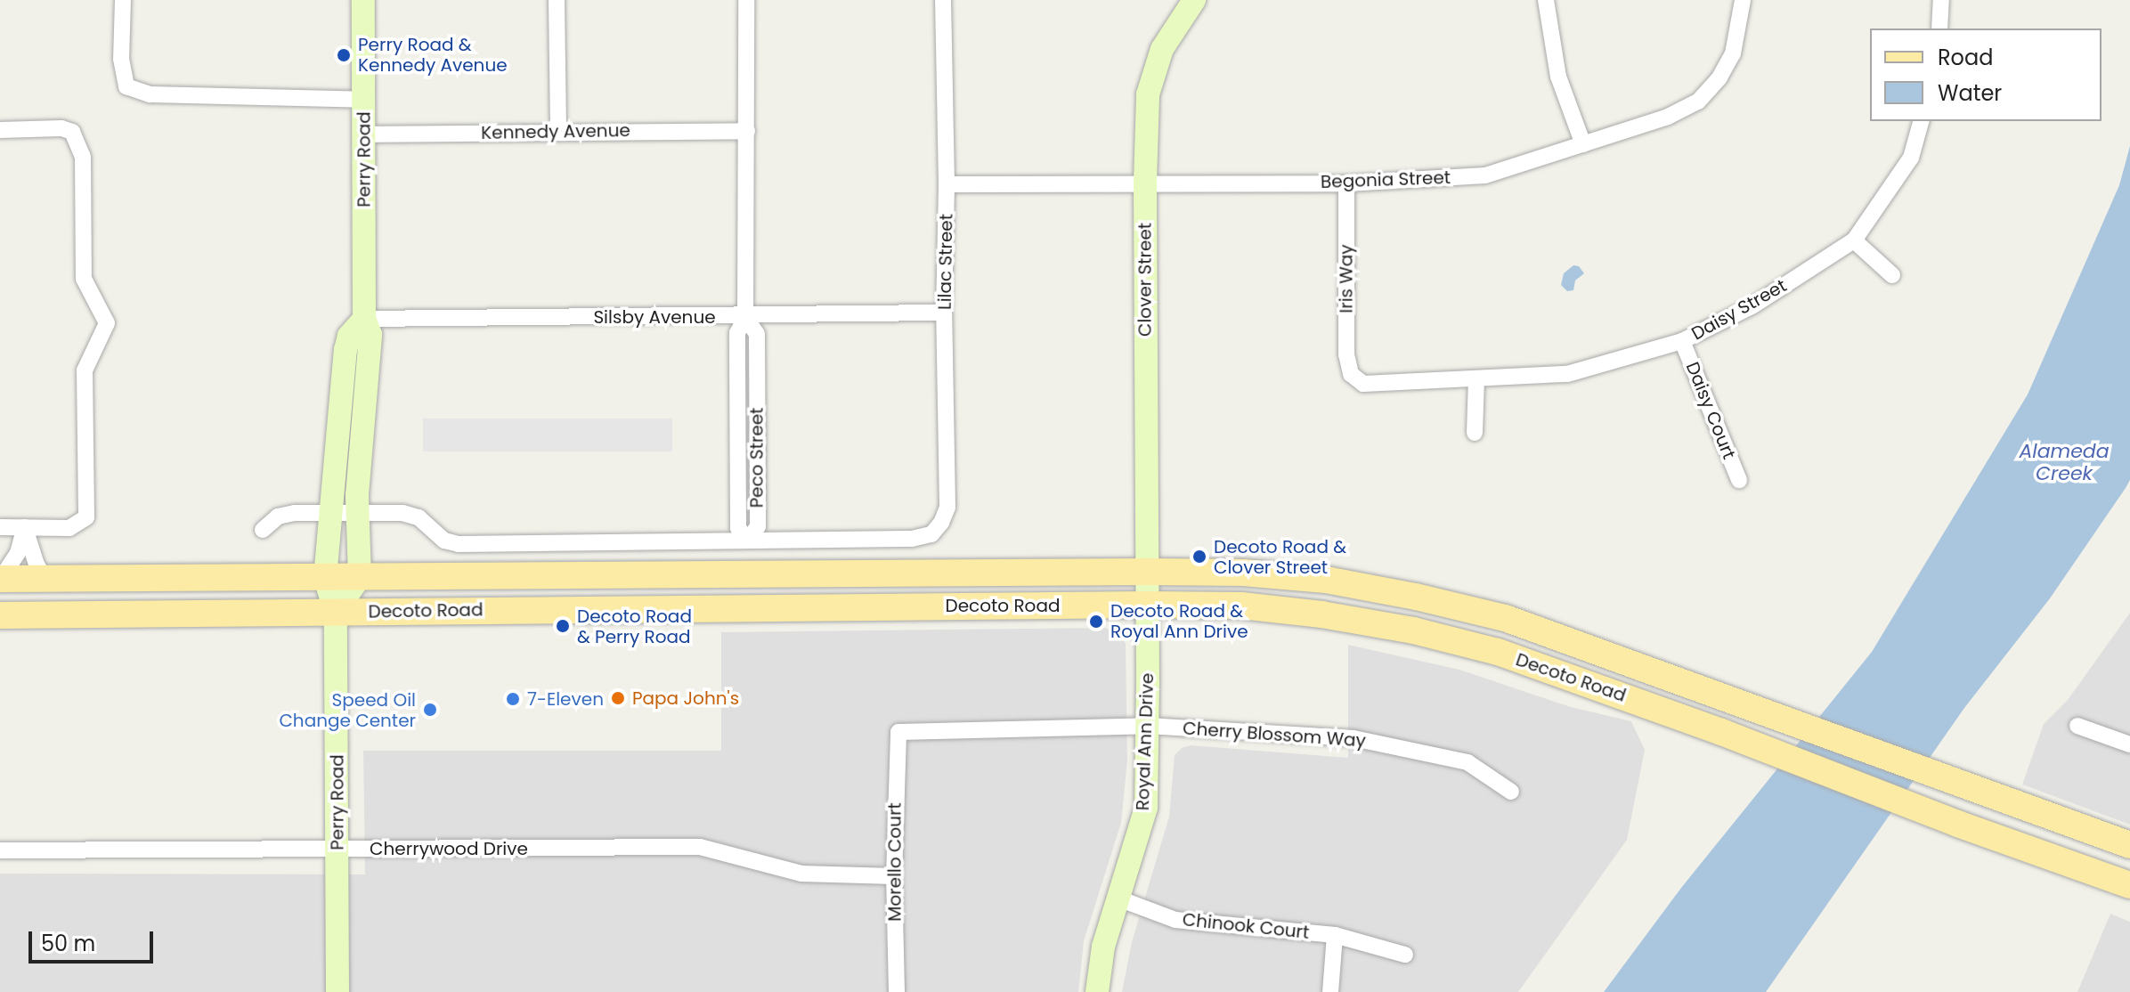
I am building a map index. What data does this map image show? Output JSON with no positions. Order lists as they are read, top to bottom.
{
  "streets": {
    "main road": ["Decoto Road"],
    "street": [
      "Kennedy Avenue",
      "Perry Road",
      "Begonia Street",
      "Lilac Street",
      "Iris Way",
      "Clover Street",
      "Daisy Street",
      "Silsby Avenue",
      "Daisy Court",
      "Peco Street",
      "Cherry Blossom Way",
      "Royal Ann Drive",
      "Cherrywood Drive",
      "Morello Court",
      "Chinook Court"
    ]
  },
  "crossings": [
    ["Kennedy Avenue", "Perry Road"],
    ["Kennedy Avenue", "Peco Street"],
    ["Perry Road", "Silsby Avenue"],
    ["Perry Road", "Decoto Road"],
    ["Perry Road", "Cherrywood Drive"],
    ["Begonia Street", "Lilac Street"],
    ["Begonia Street", "Iris Way"],
    ["Begonia Street", "Clover Street"],
    ["Lilac Street", "Silsby Avenue"],
    ["Lilac Street", "Peco Street"],
    ["Iris Way", "Daisy Street"],
    ["Clover Street", "Decoto Road"],
    ["Clover Street", "Royal Ann Drive"],
    ["Daisy Street", "Daisy Court"],
    ["Silsby Avenue", "Peco Street"],
    ["Decoto Road", "Royal Ann Drive"],
    ["Cherry Blossom Way", "Royal Ann Drive"],
    ["Cherry Blossom Way", "Morello Court"],
    ["Royal Ann Drive", "Chinook Court"],
    ["Cherrywood Drive", "Morello Court"]
  ],
  "water": ["Alameda Creek"],
  "places": [
    "Perry Road & Kennedy Avenue",
    "Decoto Road & Clover Street",
    "Decoto Road & Royal Ann Drive",
    "Decoto Road & Perry Road",
    "Papa John's",
    "7-Eleven",
    "Speed Oil Change Center"
  ],
  "legend": ["Road", "Water"],
  "scale_bar": "50 m"
}
